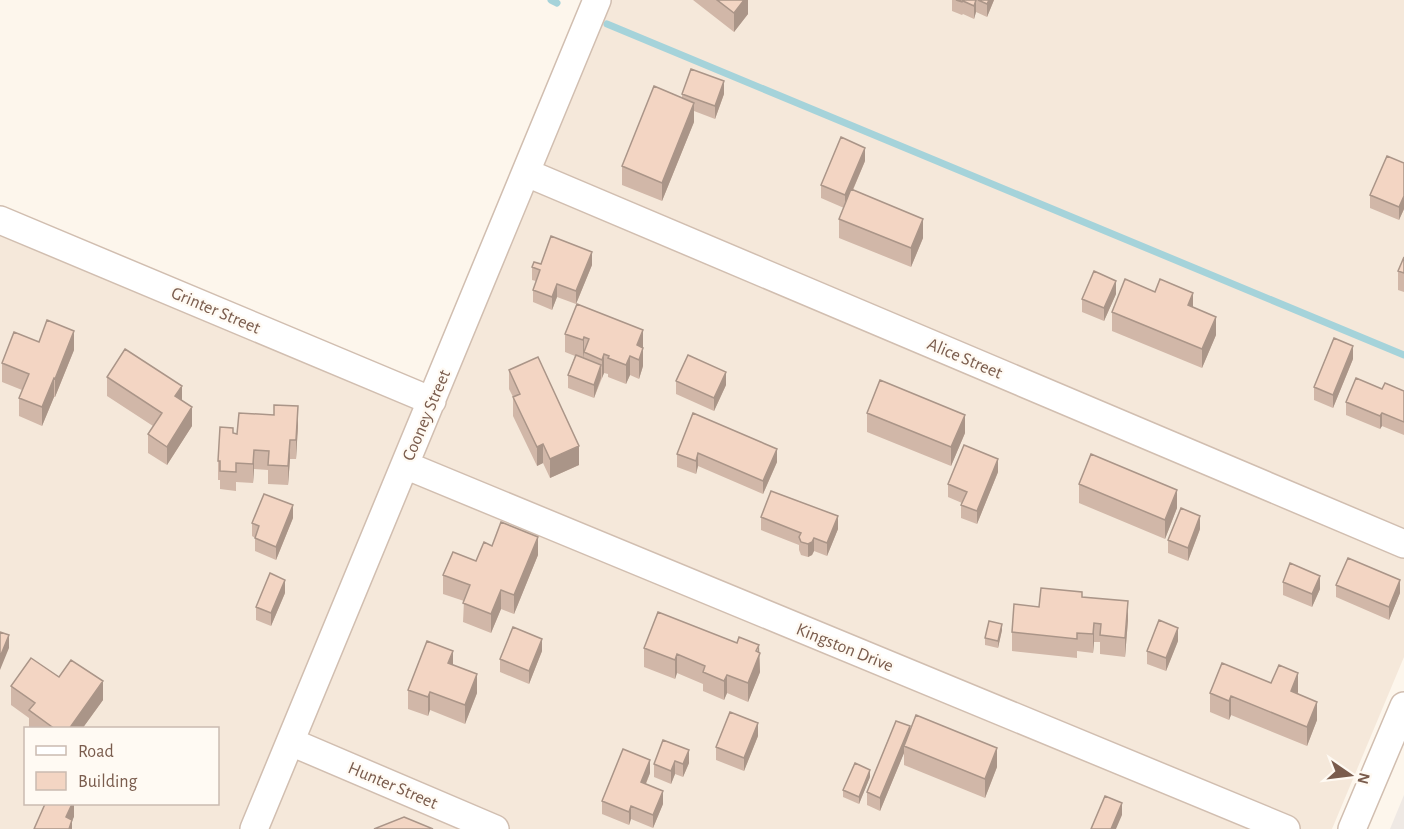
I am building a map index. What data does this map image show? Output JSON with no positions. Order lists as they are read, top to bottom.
{
  "streets": {
    "street": [
      "Grinter Street",
      "Alice Street",
      "Cooney Street",
      "Kingston Drive",
      "Hunter Street"
    ]
  },
  "crossings": [
    ["Grinter Street", "Cooney Street"],
    ["Alice Street", "Cooney Street"],
    ["Cooney Street", "Kingston Drive"],
    ["Cooney Street", "Hunter Street"]
  ],
  "legend": ["Road", "Building"],
  "north": "right"
}
